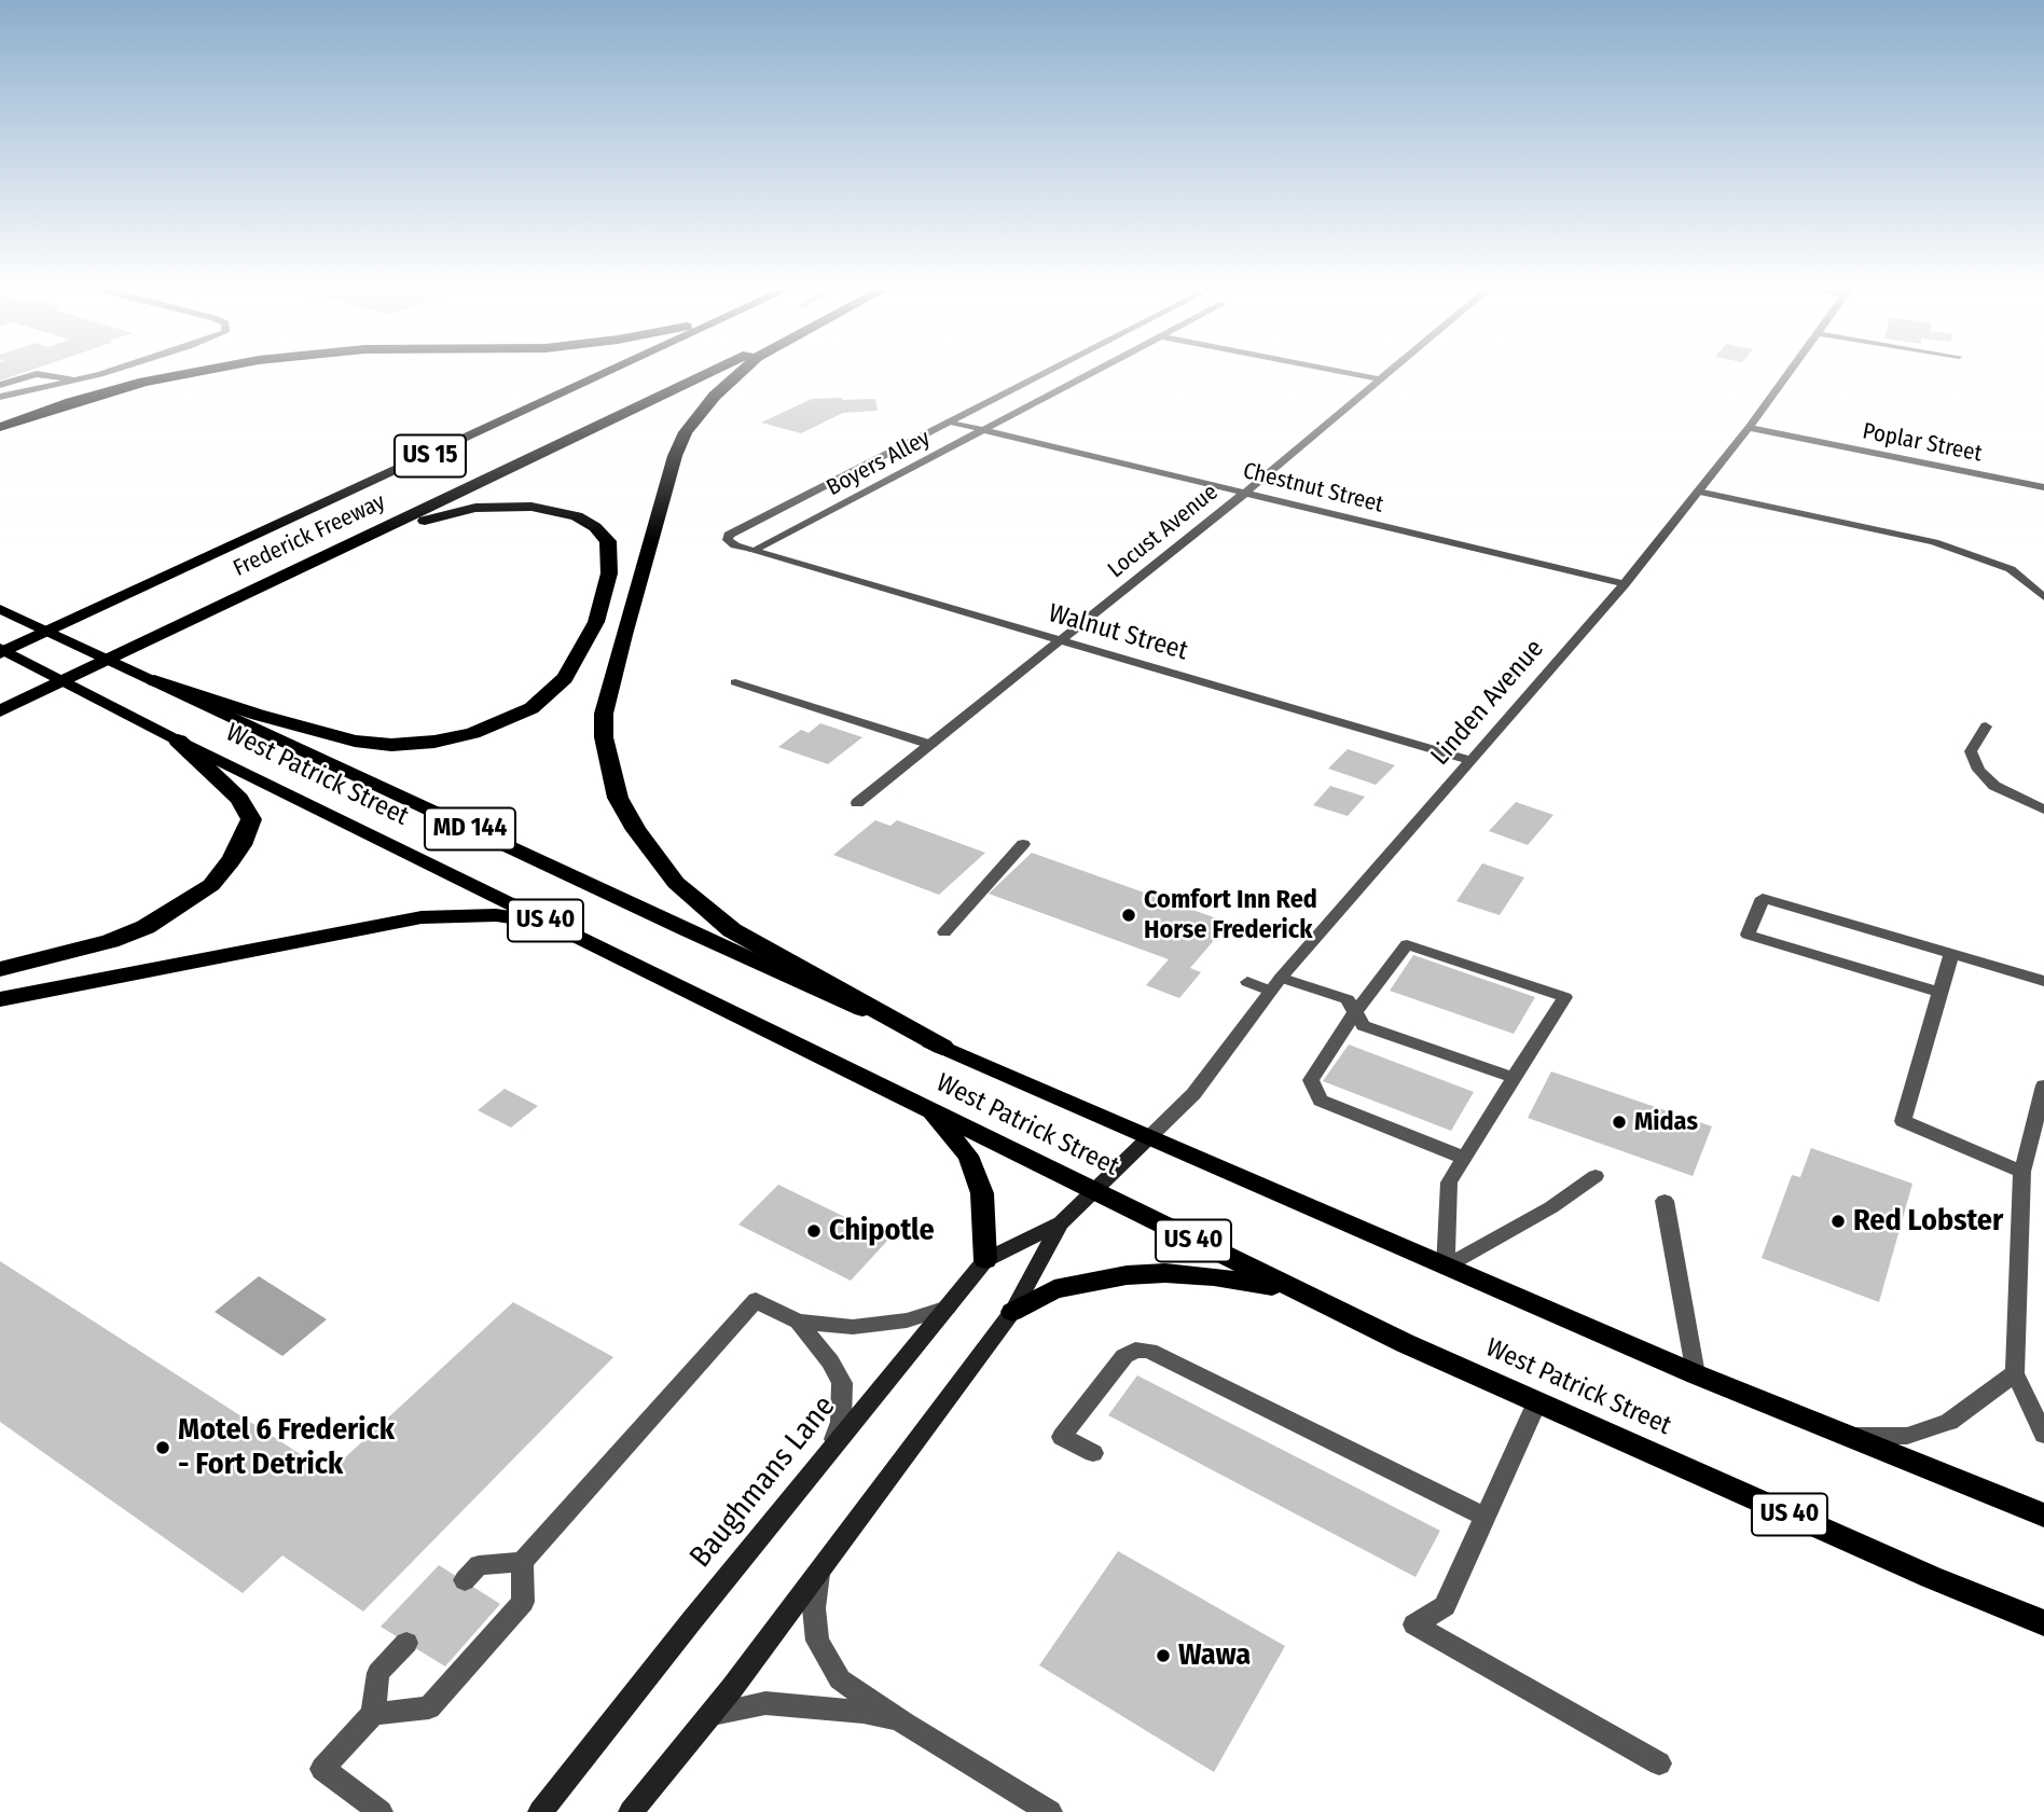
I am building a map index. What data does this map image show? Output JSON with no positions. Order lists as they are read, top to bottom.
{
  "streets": {
    "highway": ["US 15", "Frederick Freeway"],
    "main road": [
      "West Patrick Street",
      "MD 144",
      "US 40",
      "Baughmans Lane"
    ],
    "street": [
      "Poplar Street",
      "Boyers Alley",
      "Chestnut Street",
      "Locust Avenue",
      "Walnut Street",
      "Linden Avenue"
    ]
  },
  "crossings": [
    ["Poplar Street", "Linden Avenue"],
    ["Boyers Alley", "Chestnut Street"],
    ["Boyers Alley", "Walnut Street"],
    ["Chestnut Street", "Locust Avenue"],
    ["Chestnut Street", "Linden Avenue"],
    ["Locust Avenue", "Walnut Street"],
    ["Frederick Freeway", "West Patrick Street"],
    ["Walnut Street", "Linden Avenue"],
    ["Linden Avenue", "West Patrick Street"],
    ["Linden Avenue", "Baughmans Lane"],
    ["West Patrick Street", "Baughmans Lane"]
  ],
  "places": [
    "Comfort Inn Red Horse Frederick",
    "Midas",
    "Red Lobster",
    "Chipotle",
    "Motel 6 Frederick - Fort Detrick",
    "Wawa"
  ]
}
